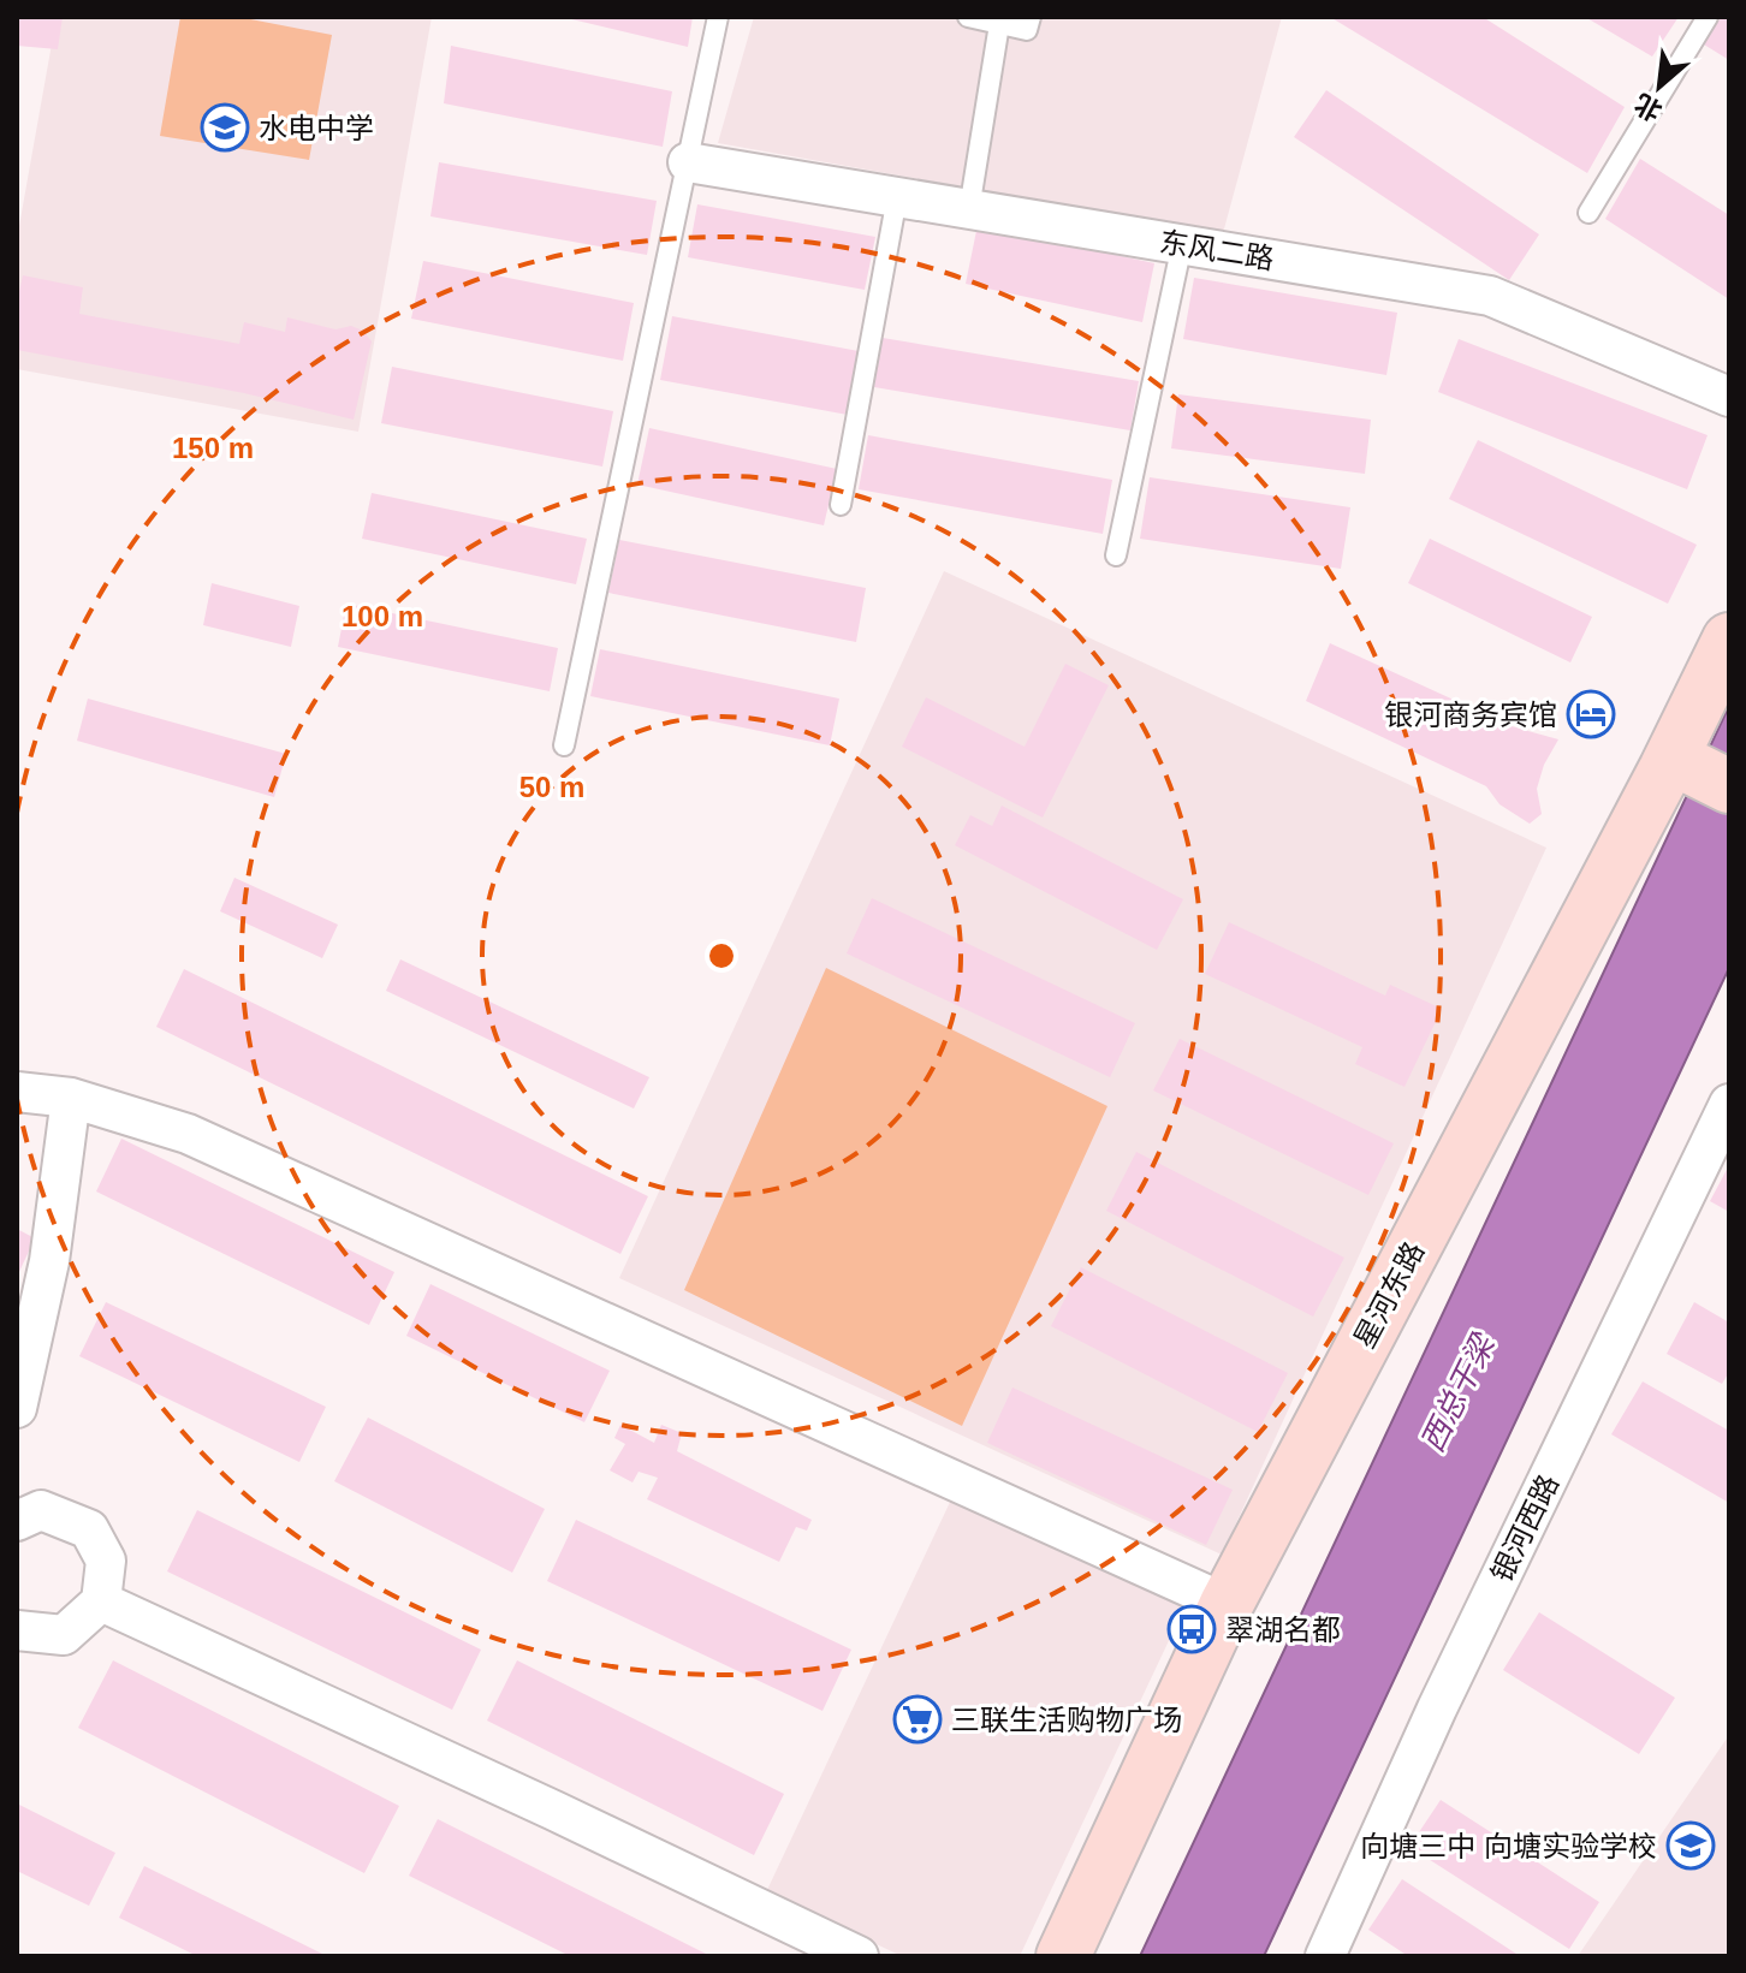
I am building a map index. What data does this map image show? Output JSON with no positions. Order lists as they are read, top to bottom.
{
  "streets": {
    "main road": ["星河东路"],
    "street": ["东风二路", "银河西路"]
  },
  "water": ["西总干梁"],
  "places": {
    "school or university": ["水电中学", "向塘三中 向塘实验学校"],
    "hotel": ["银河商务宾馆"],
    "bus stop": ["翠湖名都"],
    "supermarket": ["三联生活购物广场"]
  },
  "north": "bottom left",
  "rings": ["150 m", "100 m", "50 m"]
}
